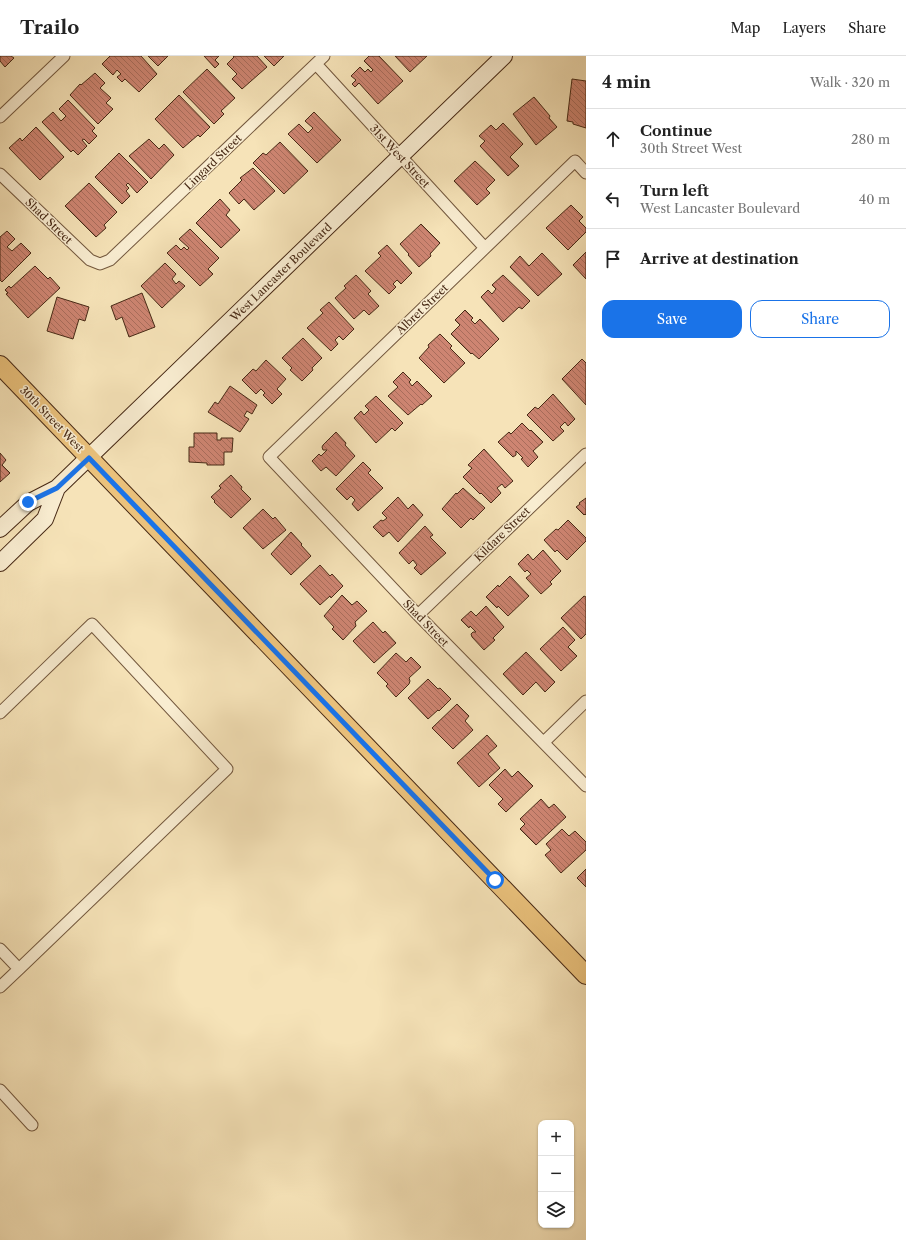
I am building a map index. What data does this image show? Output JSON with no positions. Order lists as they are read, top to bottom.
{
  "streets": {
    "main road": ["30th Street West"],
    "street": [
      "31st West Street",
      "Lingard Street",
      "Shad Street",
      "West Lancaster Boulevard",
      "Albret Street",
      "Kildare Street"
    ]
  },
  "crossings": [
    ["31st West Street", "Lingard Street"],
    ["31st West Street", "West Lancaster Boulevard"],
    ["31st West Street", "Albret Street"],
    ["Lingard Street", "Shad Street"],
    ["Shad Street", "Albret Street"],
    ["Shad Street", "Kildare Street"],
    ["West Lancaster Boulevard", "30th Street West"]
  ],
  "page": {
    "header": "Trailo",
    "nav": ["Map", "Layers", "Share"],
    "heading": ["4 min", "Walk · 320 m"],
    "list": [
      ["Continue", "30th Street West", "280 m"],
      ["Turn left", "West Lancaster Boulevard", "40 m"],
      "Arrive at destination"
    ],
    "buttons": ["Save", "Share"],
    "map_buttons": ["+", "−"]
  }
}
